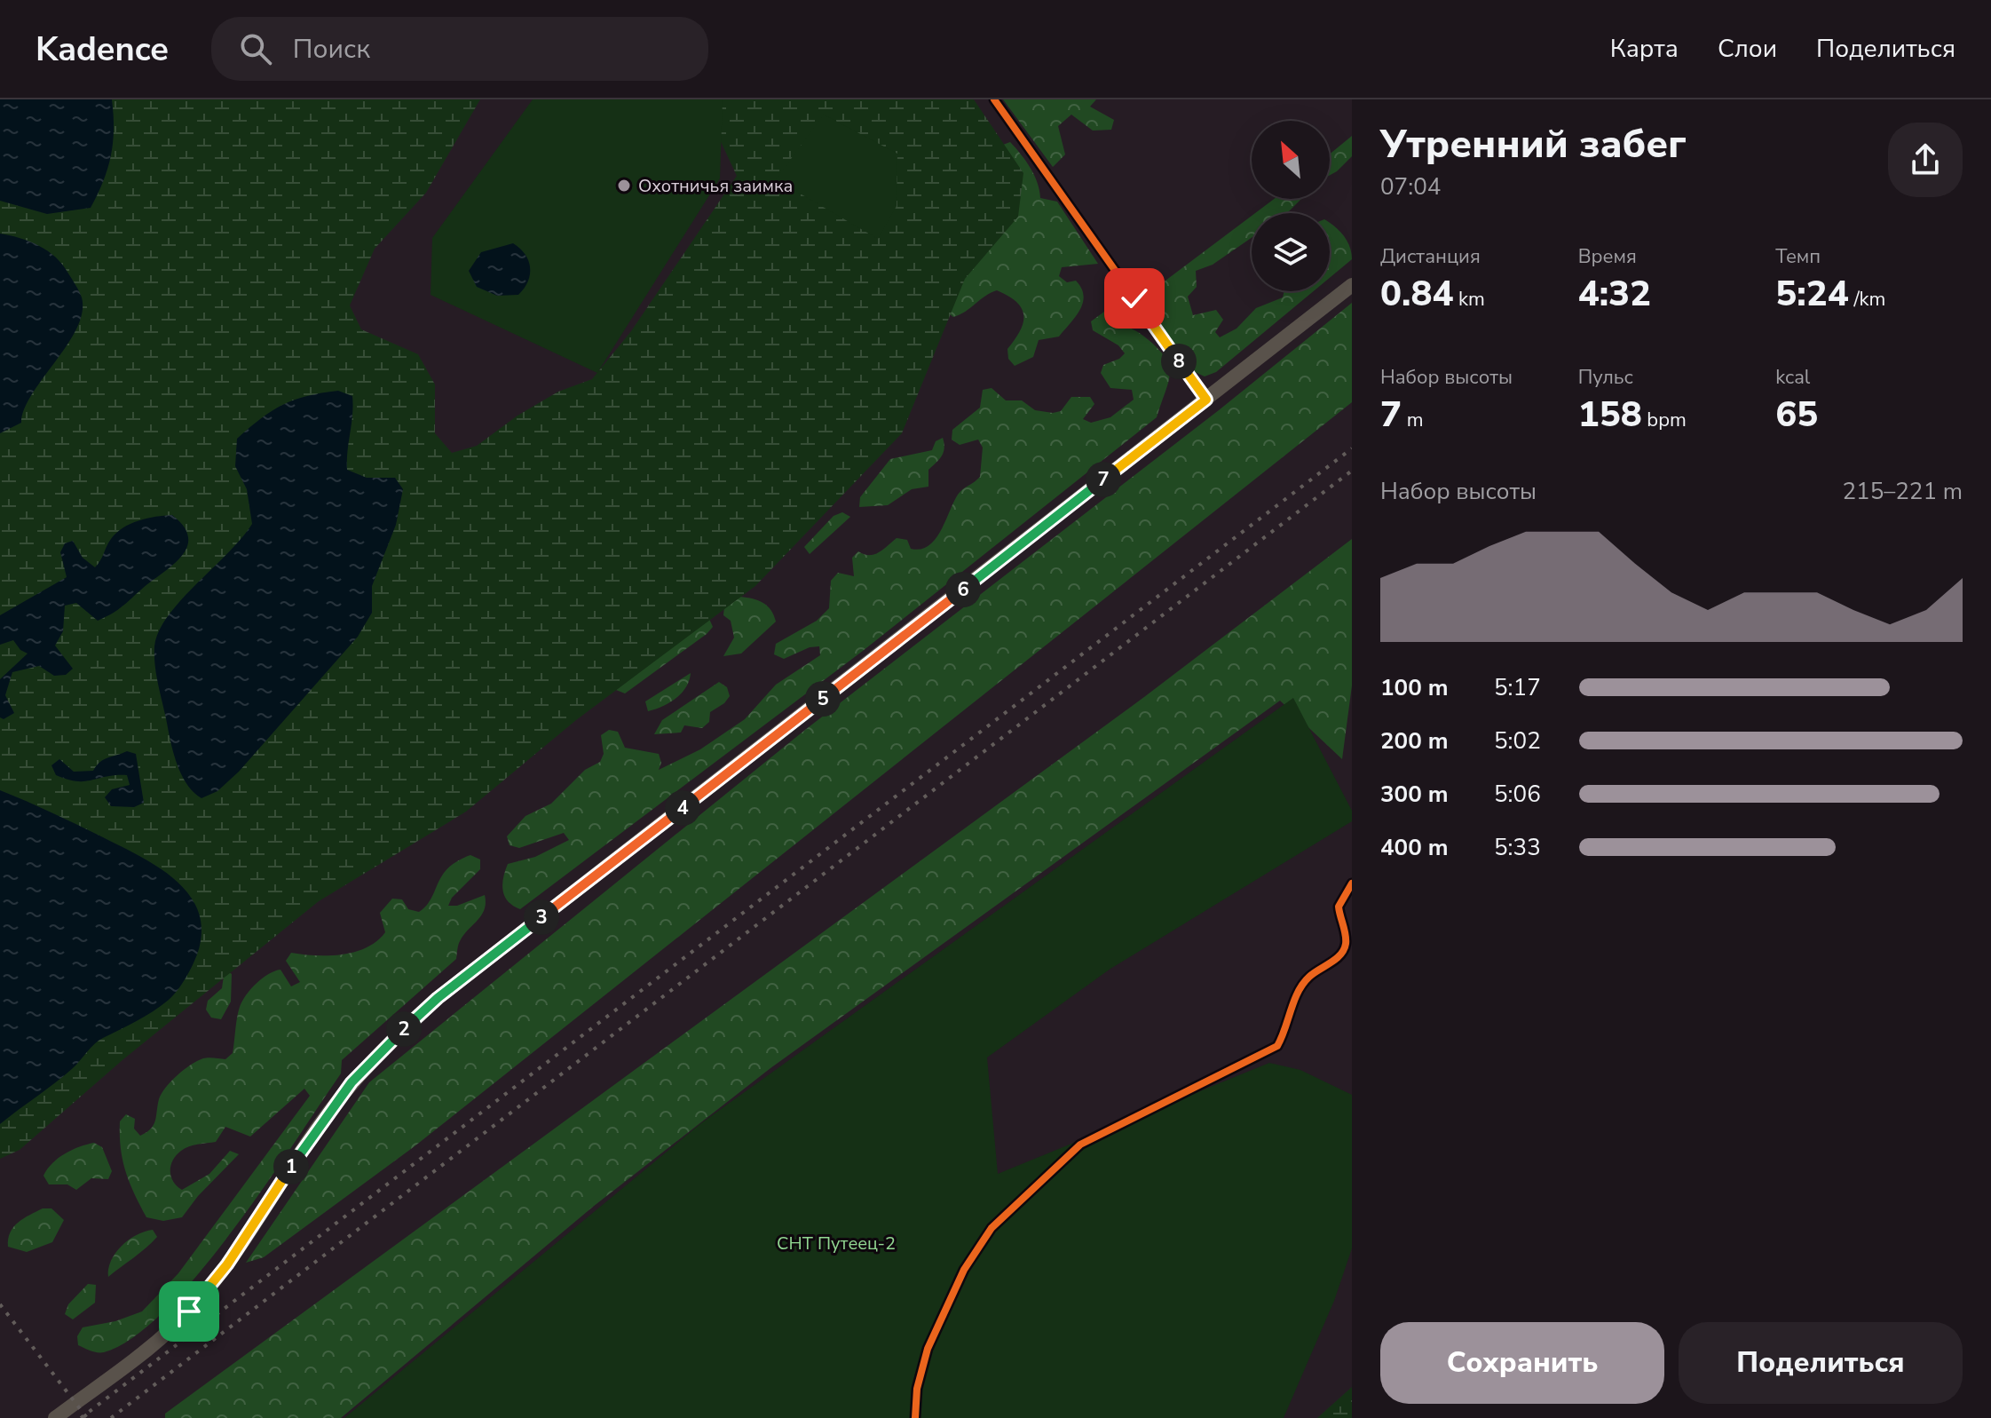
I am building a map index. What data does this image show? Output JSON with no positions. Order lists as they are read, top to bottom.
{
  "parks": ["СНТ Путеец-2"],
  "places": ["Охотничья заимка"],
  "north": "top left",
  "page": {
    "header": "Kadence",
    "search": "Поиск",
    "nav": ["Карта", "Слои", "Поделиться"],
    "heading": ["Утренний забег", "07:04"],
    "stats": [
      ["Дистанция", "0.84 km"],
      ["Время", "4:32"],
      ["Темп", "5:24 /km"],
      ["Набор высоты", "7 m"],
      ["Пульс", "158 bpm"],
      ["kcal", "65"]
    ],
    "pins": [
      "8",
      "7",
      "6",
      "5",
      "4",
      "3",
      "2",
      "1"
    ],
    "chart": ["Набор высоты", "215–221 m"],
    "list": [
      {
        "name": "100 m",
        "note": "5:17"
      },
      {
        "name": "200 m",
        "note": "5:02"
      },
      {
        "name": "300 m",
        "note": "5:06"
      },
      {
        "name": "400 m",
        "note": "5:33"
      }
    ],
    "buttons": ["Сохранить", "Поделиться"]
  }
}
